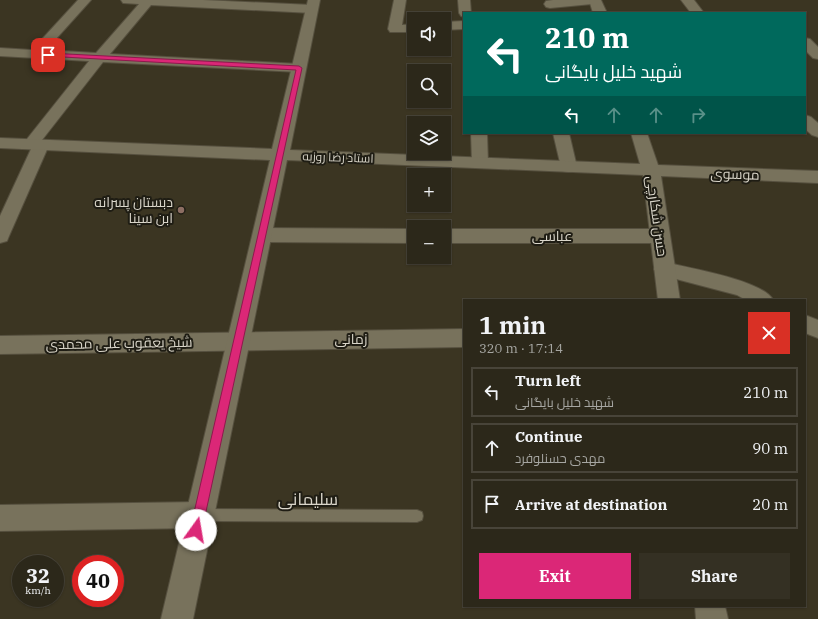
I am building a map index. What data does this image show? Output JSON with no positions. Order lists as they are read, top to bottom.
{
  "streets": {
    "street": [
      "استاد رضا روزبه",
      "موسوی",
      "حسن شکارچی",
      "عباسی",
      "زمانی",
      "شیخ یعقوب علی محمدی"
    ],
    "lane": ["سلیمانی"]
  },
  "crossings": [
    ["استاد رضا روزبه", "موسوی"],
    ["استاد رضا روزبه", "حسن شکارچی"],
    ["موسوی", "حسن شکارچی"],
    ["حسن شکارچی", "عباسی"],
    ["زمانی", "شیخ یعقوب علی محمدی"]
  ],
  "places": ["دبستان پسرانه ابن سینا"],
  "page": {
    "map_buttons": ["+", "−"],
    "turn": ["210 m", "شهید خلیل بایگانی"],
    "heading": ["1 min", "320 m · 17:14"],
    "list": [
      {
        "name": "Turn left",
        "note": "شهید خلیل بایگانی",
        "value": "210 m"
      },
      {
        "name": "Continue",
        "note": "مهدی حسنلوفرد",
        "value": "90 m"
      },
      {
        "name": "Arrive at destination",
        "value": "20 m"
      }
    ],
    "buttons": ["Exit", "Share"],
    "speed": "32 km/h",
    "limit": "40"
  }
}
